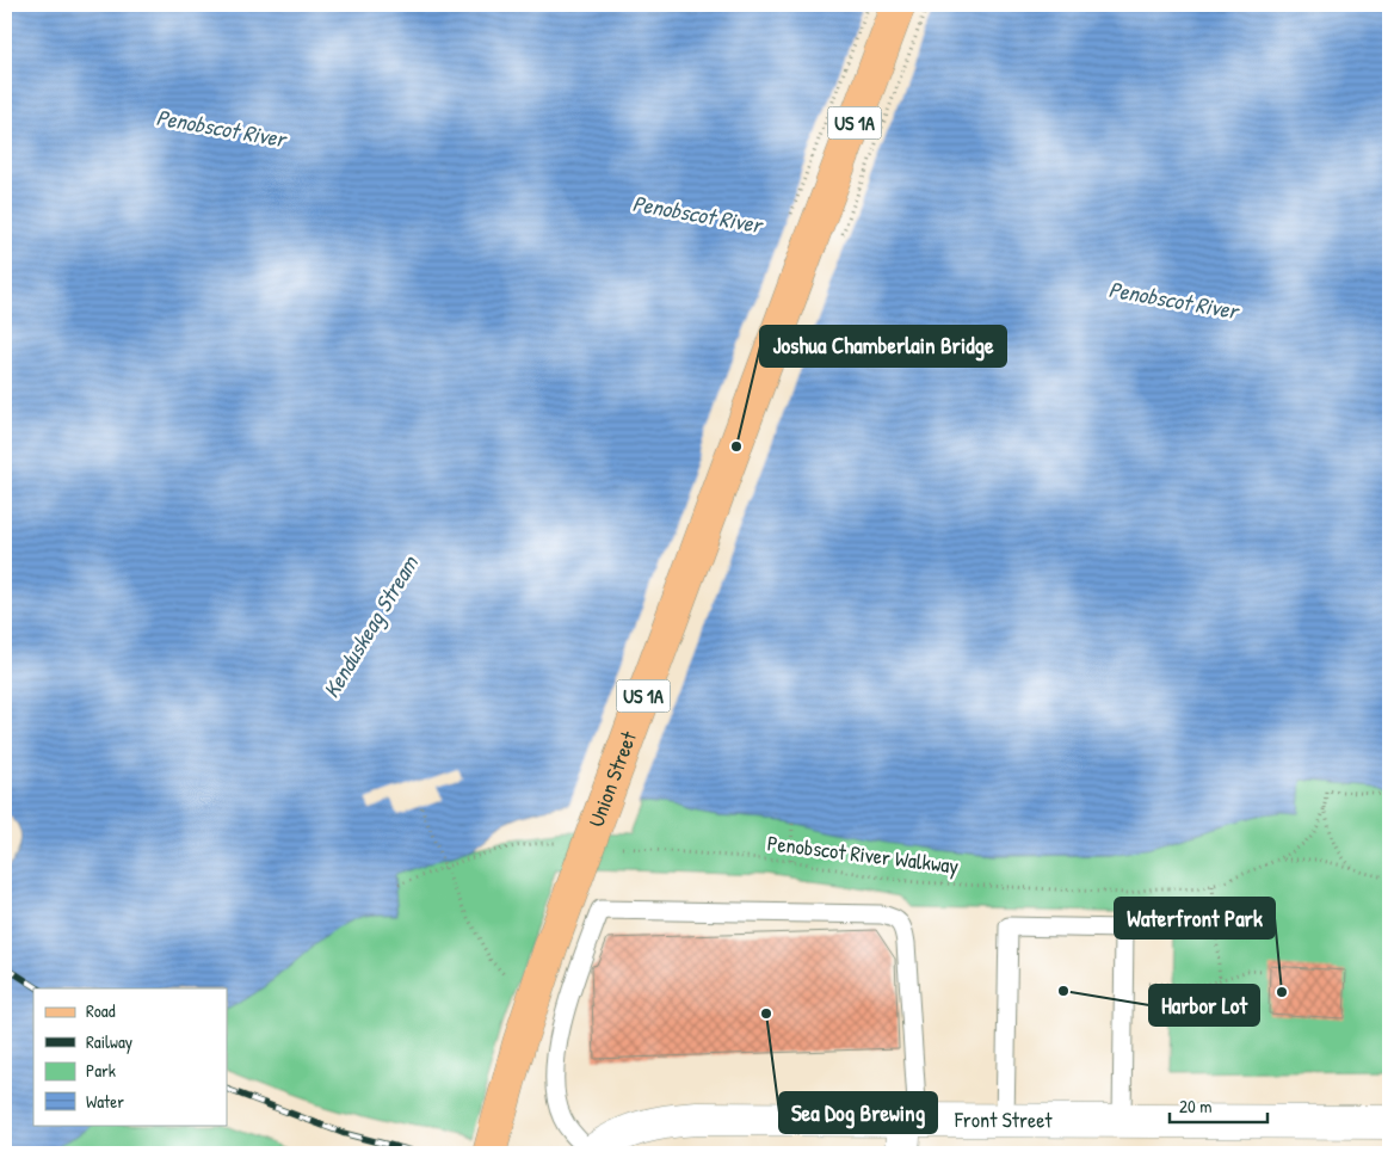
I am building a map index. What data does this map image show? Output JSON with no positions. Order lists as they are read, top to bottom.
{
  "streets": {
    "main road": ["US 1A", "Union Street"],
    "street": ["Front Street"],
    "path": ["Penobscot River Walkway"]
  },
  "water": ["Penobscot River", "Kenduskeag Stream"],
  "places": [
    "Joshua Chamberlain Bridge",
    "Harbor Lot",
    "Waterfront Park",
    "Sea Dog Brewing"
  ],
  "legend": [
    "Road",
    "Railway",
    "Park",
    "Water"
  ],
  "scale_bar": "20 m"
}
